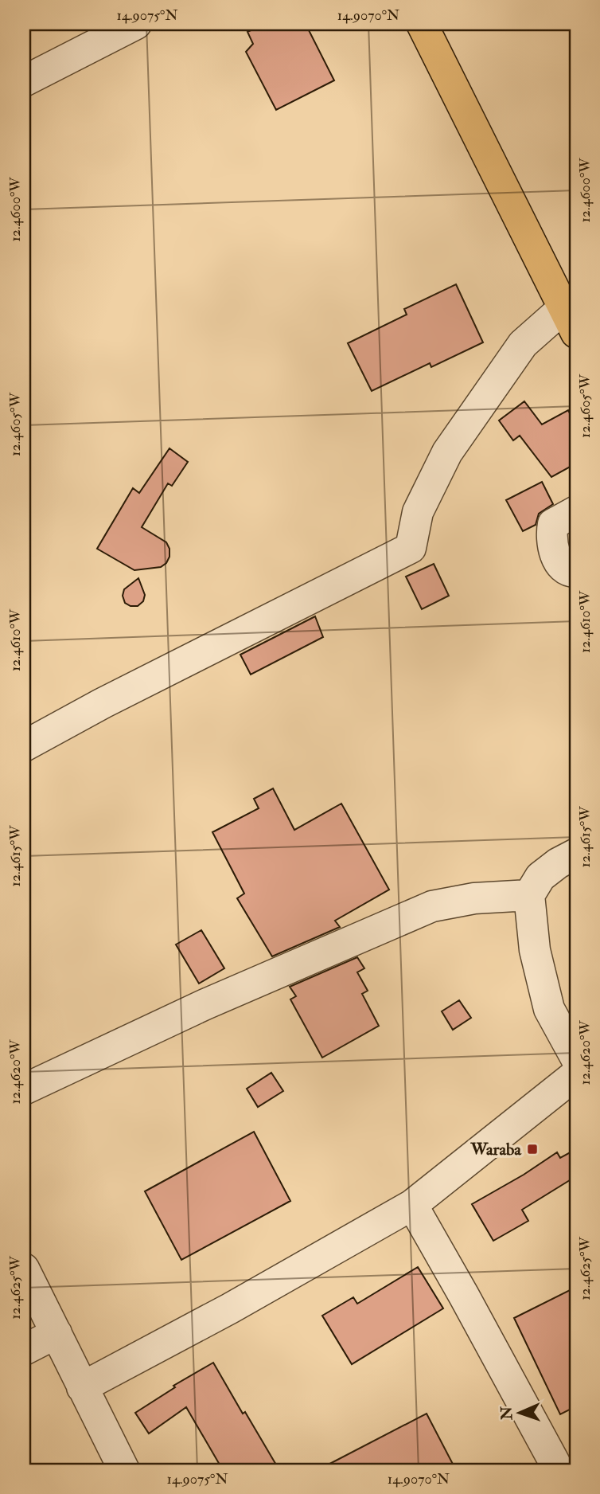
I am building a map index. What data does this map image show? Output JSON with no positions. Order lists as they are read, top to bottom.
{
  "places": {
    "transit": ["Waraba"]
  },
  "north": "left",
  "coordinates": [
    "14.9075°N",
    "14.9070°N",
    "12.4600°W",
    "12.4605°W",
    "12.4610°W",
    "12.4615°W",
    "12.4620°W",
    "12.4625°W"
  ]
}
